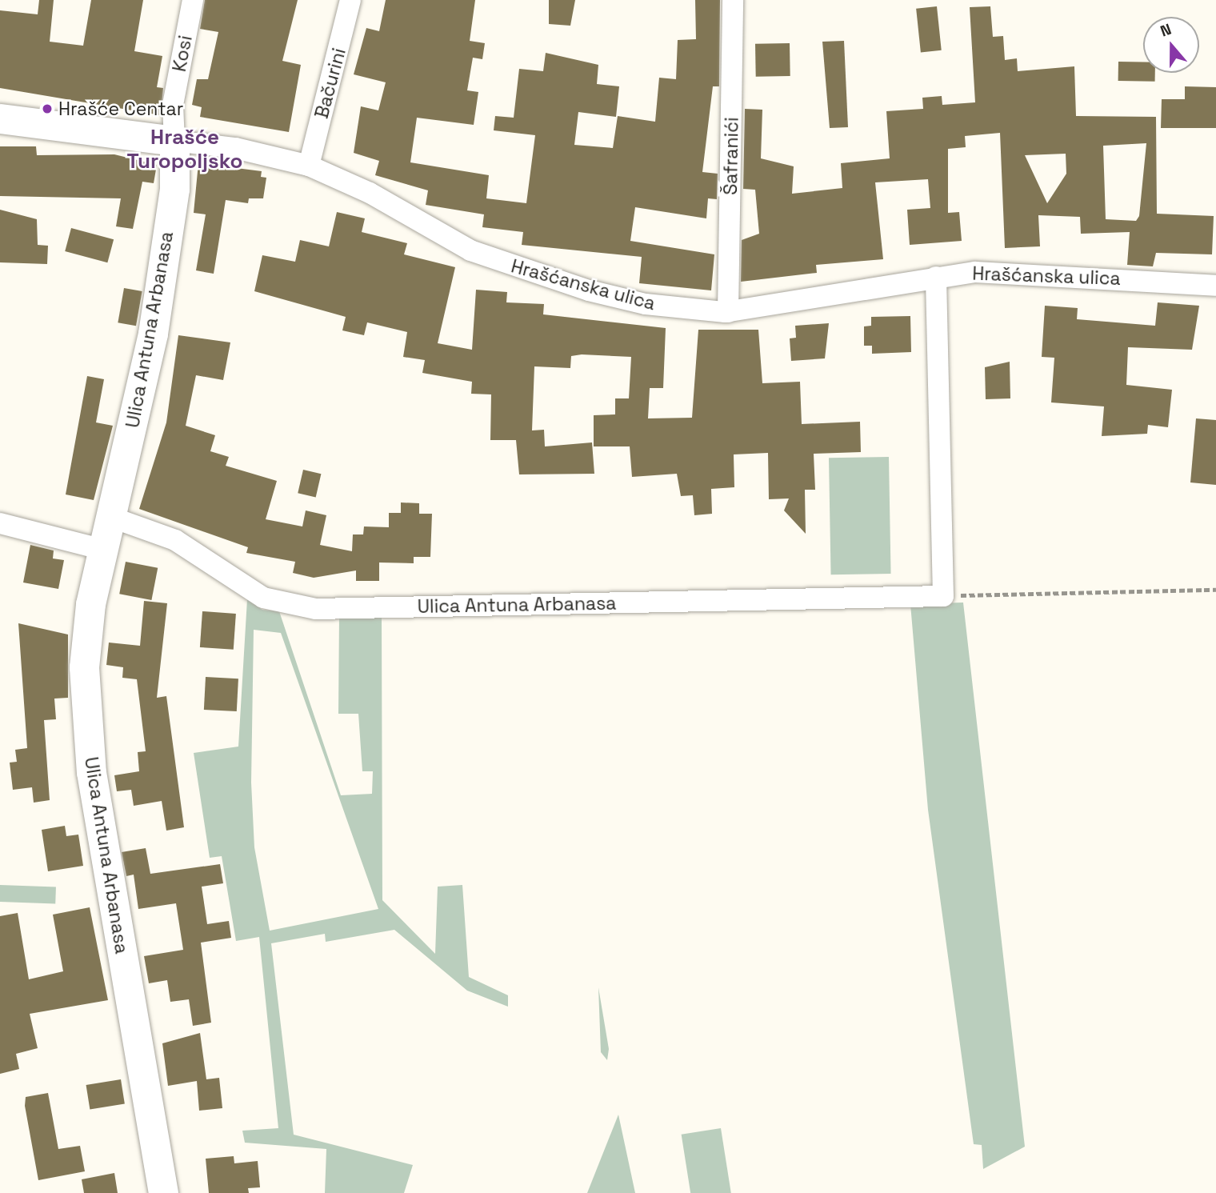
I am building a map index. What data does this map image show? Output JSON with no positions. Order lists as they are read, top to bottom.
{
  "streets": {
    "main road": ["Ulica Antuna Arbanasa"],
    "street": [
      "Kosi",
      "Bačurini",
      "Šafranići",
      "Hrašćanska ulica"
    ]
  },
  "crossings": [
    ["Kosi", "Hrašćanska ulica"],
    ["Kosi", "Ulica Antuna Arbanasa"],
    ["Bačurini", "Hrašćanska ulica"],
    ["Šafranići", "Hrašćanska ulica"],
    ["Hrašćanska ulica", "Ulica Antuna Arbanasa"]
  ],
  "districts": ["Hrašće Turopoljsko"],
  "places": ["Hrašće Centar"],
  "north": "top"
}
